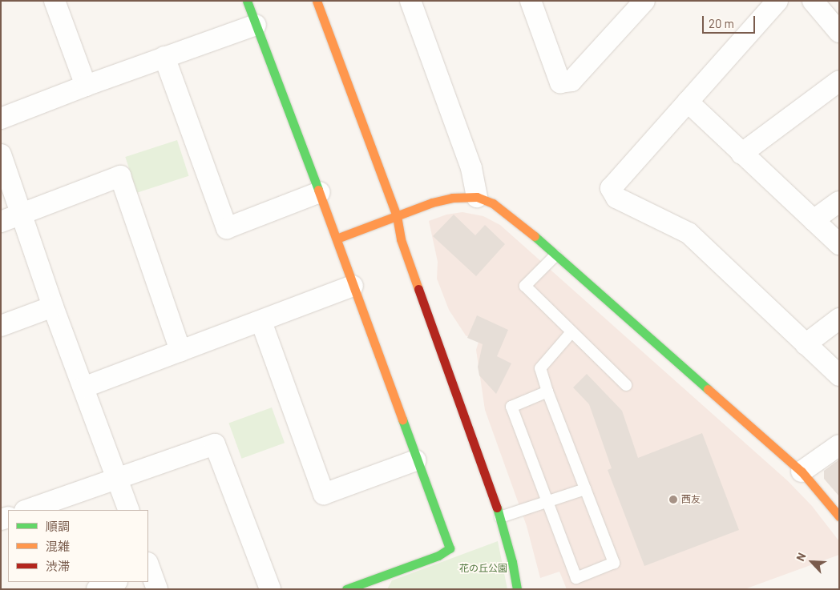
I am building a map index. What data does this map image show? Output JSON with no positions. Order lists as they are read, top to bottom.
{
  "parks": ["花の丘公園"],
  "places": ["西友"],
  "legend": ["順調", "混雑", "渋滞"],
  "scale_bar": "20 m",
  "north": "top left"
}
